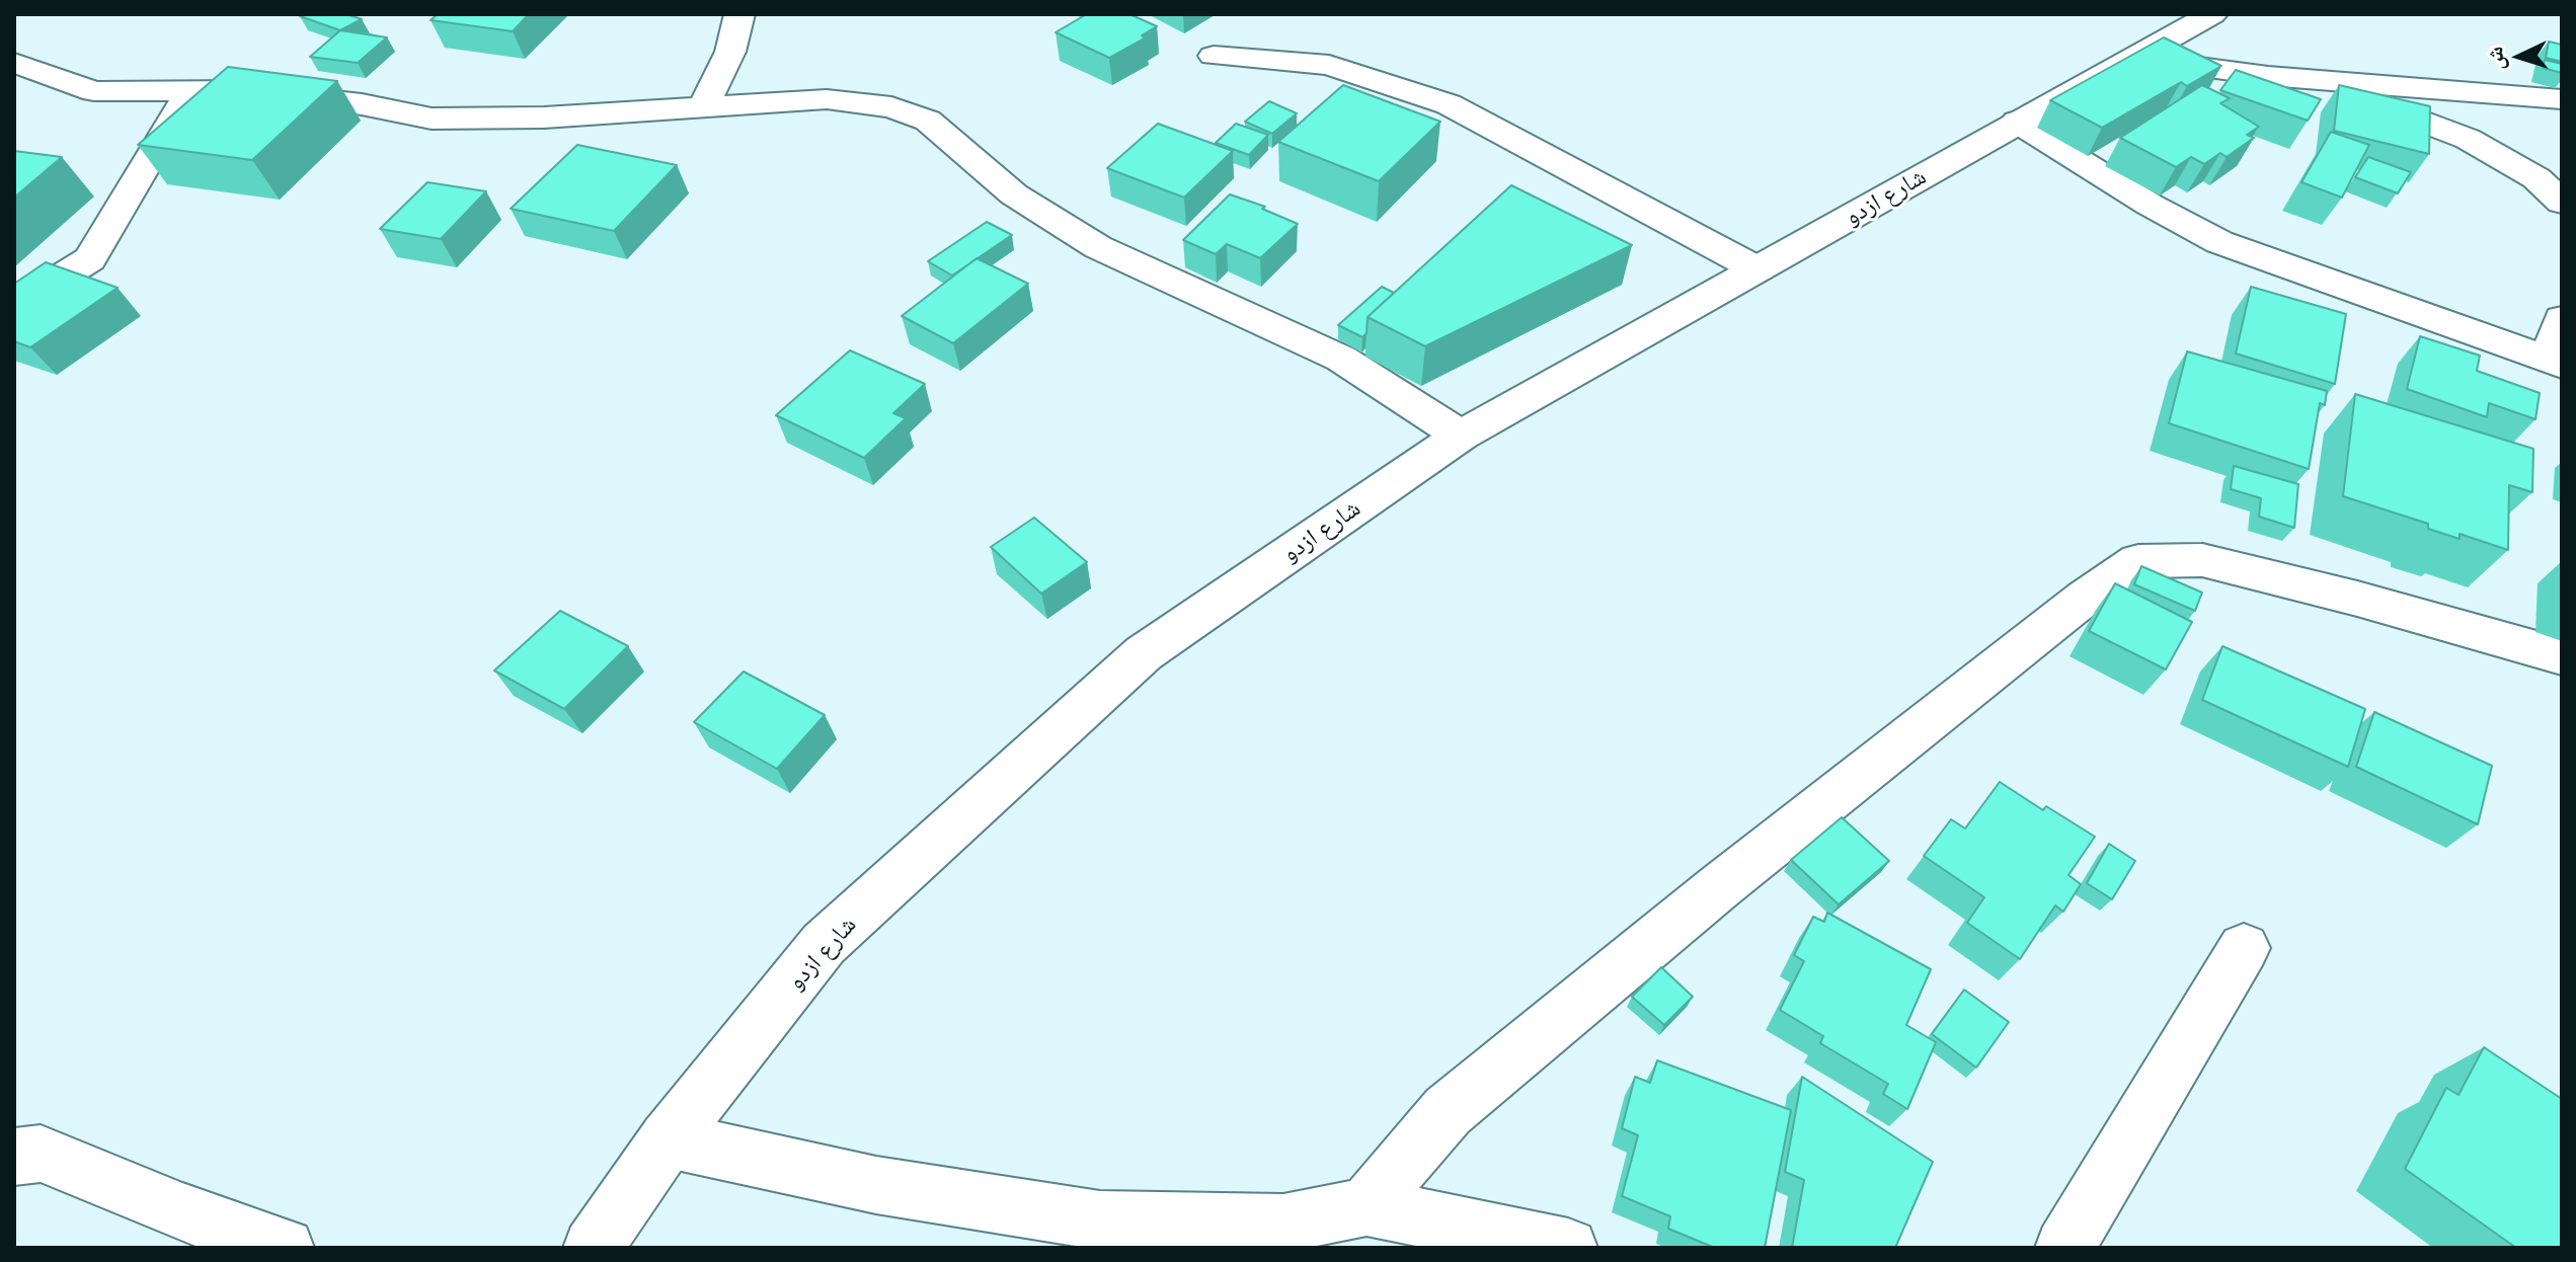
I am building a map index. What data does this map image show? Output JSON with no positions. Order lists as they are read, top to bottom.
{
  "streets": {
    "street": ["شارع ازدو"]
  },
  "north": "left"
}
